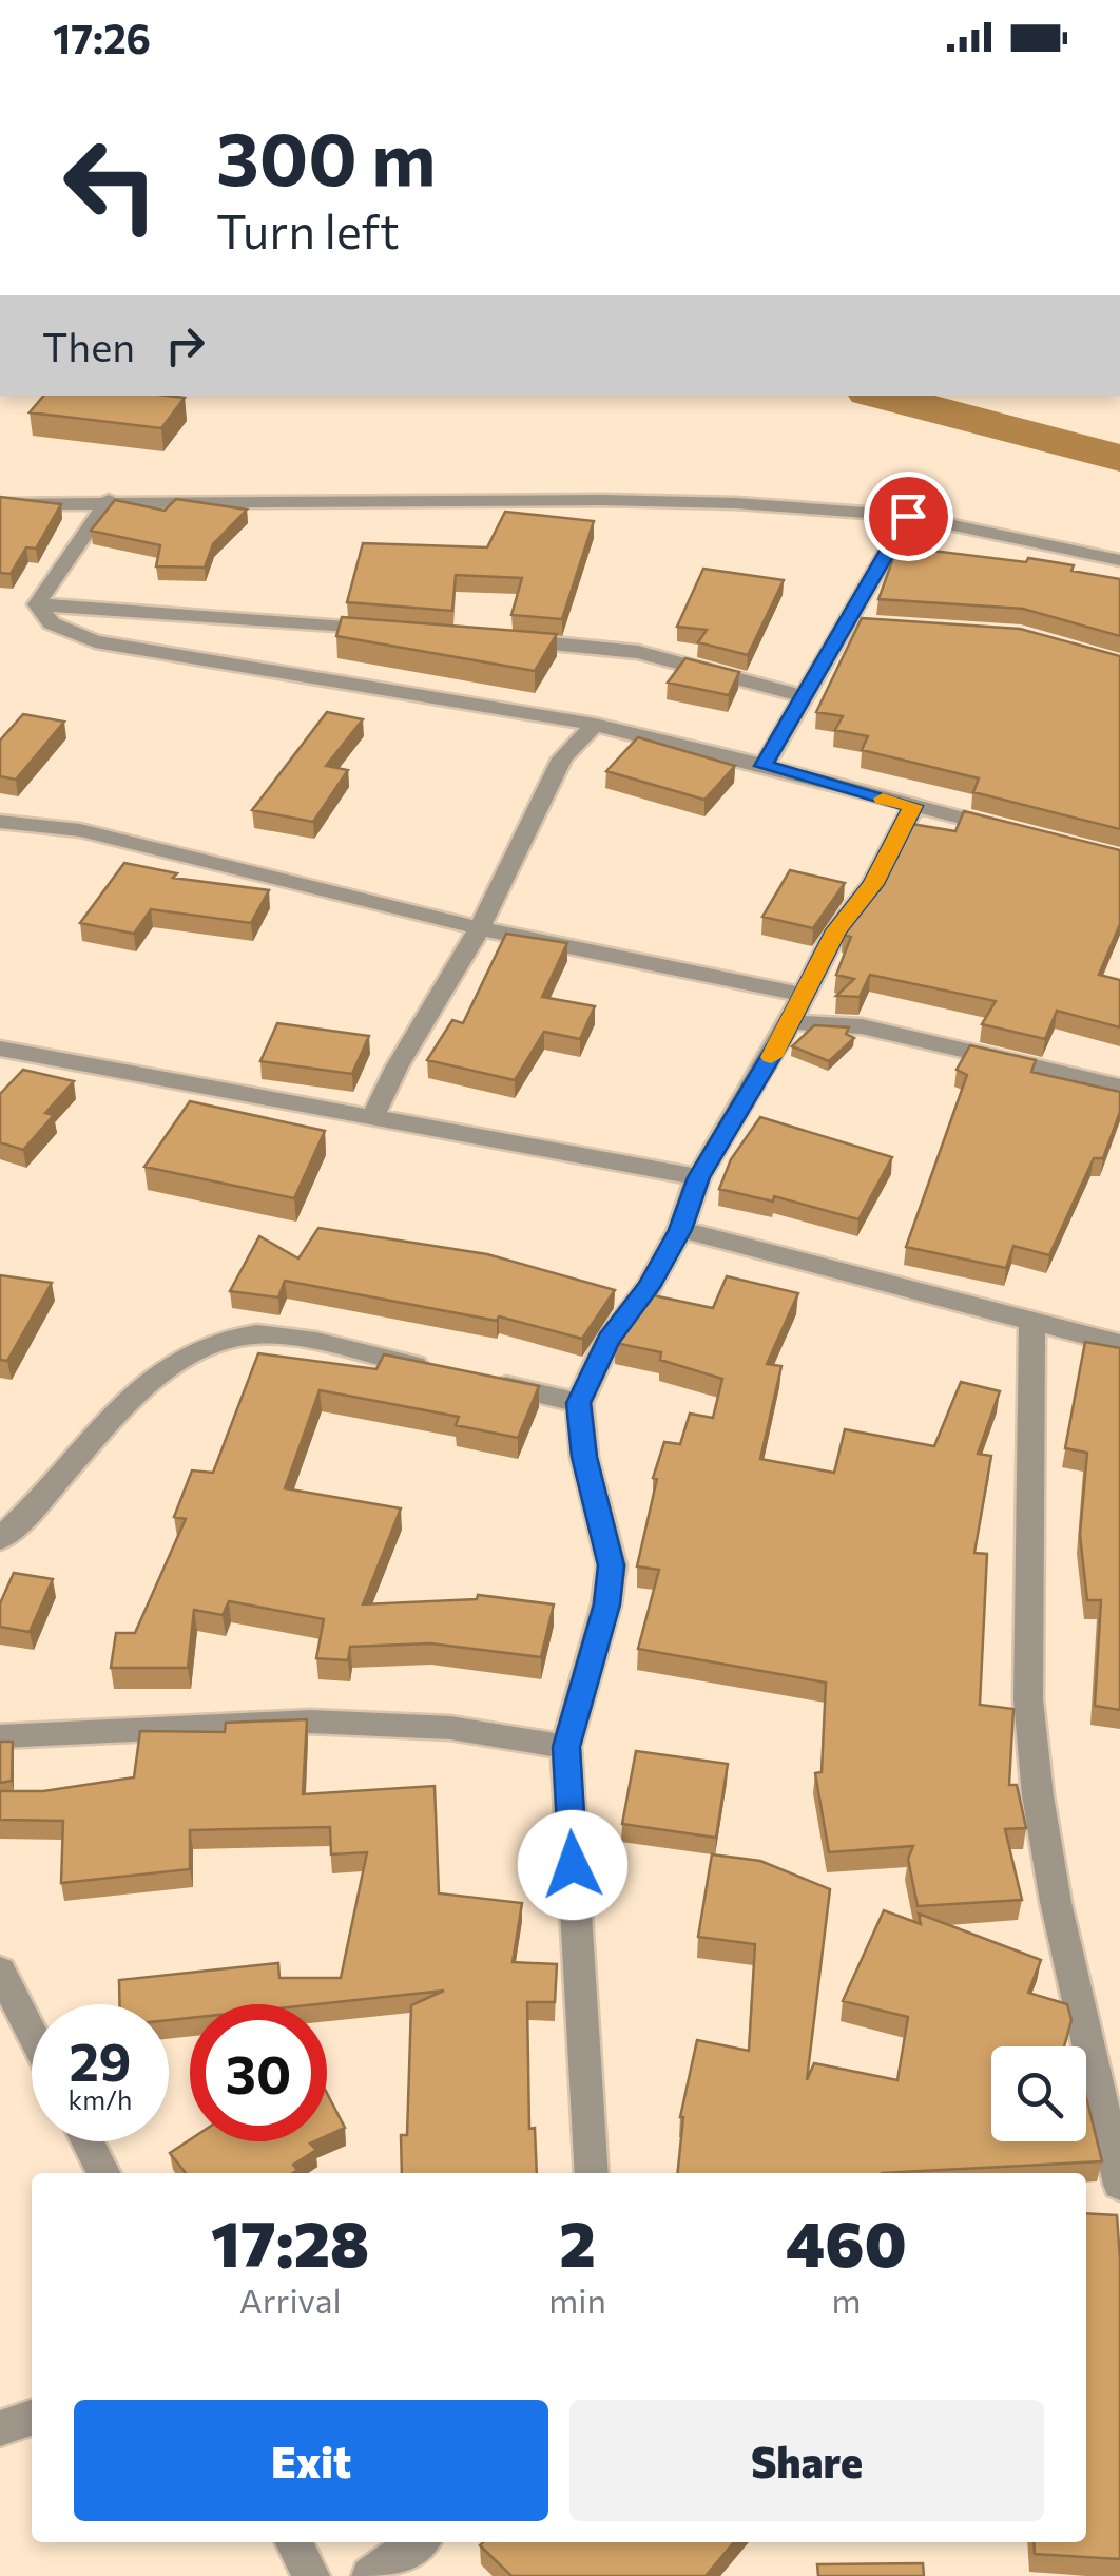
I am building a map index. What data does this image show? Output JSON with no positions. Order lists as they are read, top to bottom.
{
  "page": {
    "status": "17:26",
    "turn": ["300 m", "Turn left"],
    "then": "Then",
    "speed": "29 km/h",
    "limit": "30",
    "eta": [
      "17:28",
      "Arrival",
      "2",
      "min",
      "460",
      "m"
    ],
    "buttons": ["Exit", "Share"]
  }
}
